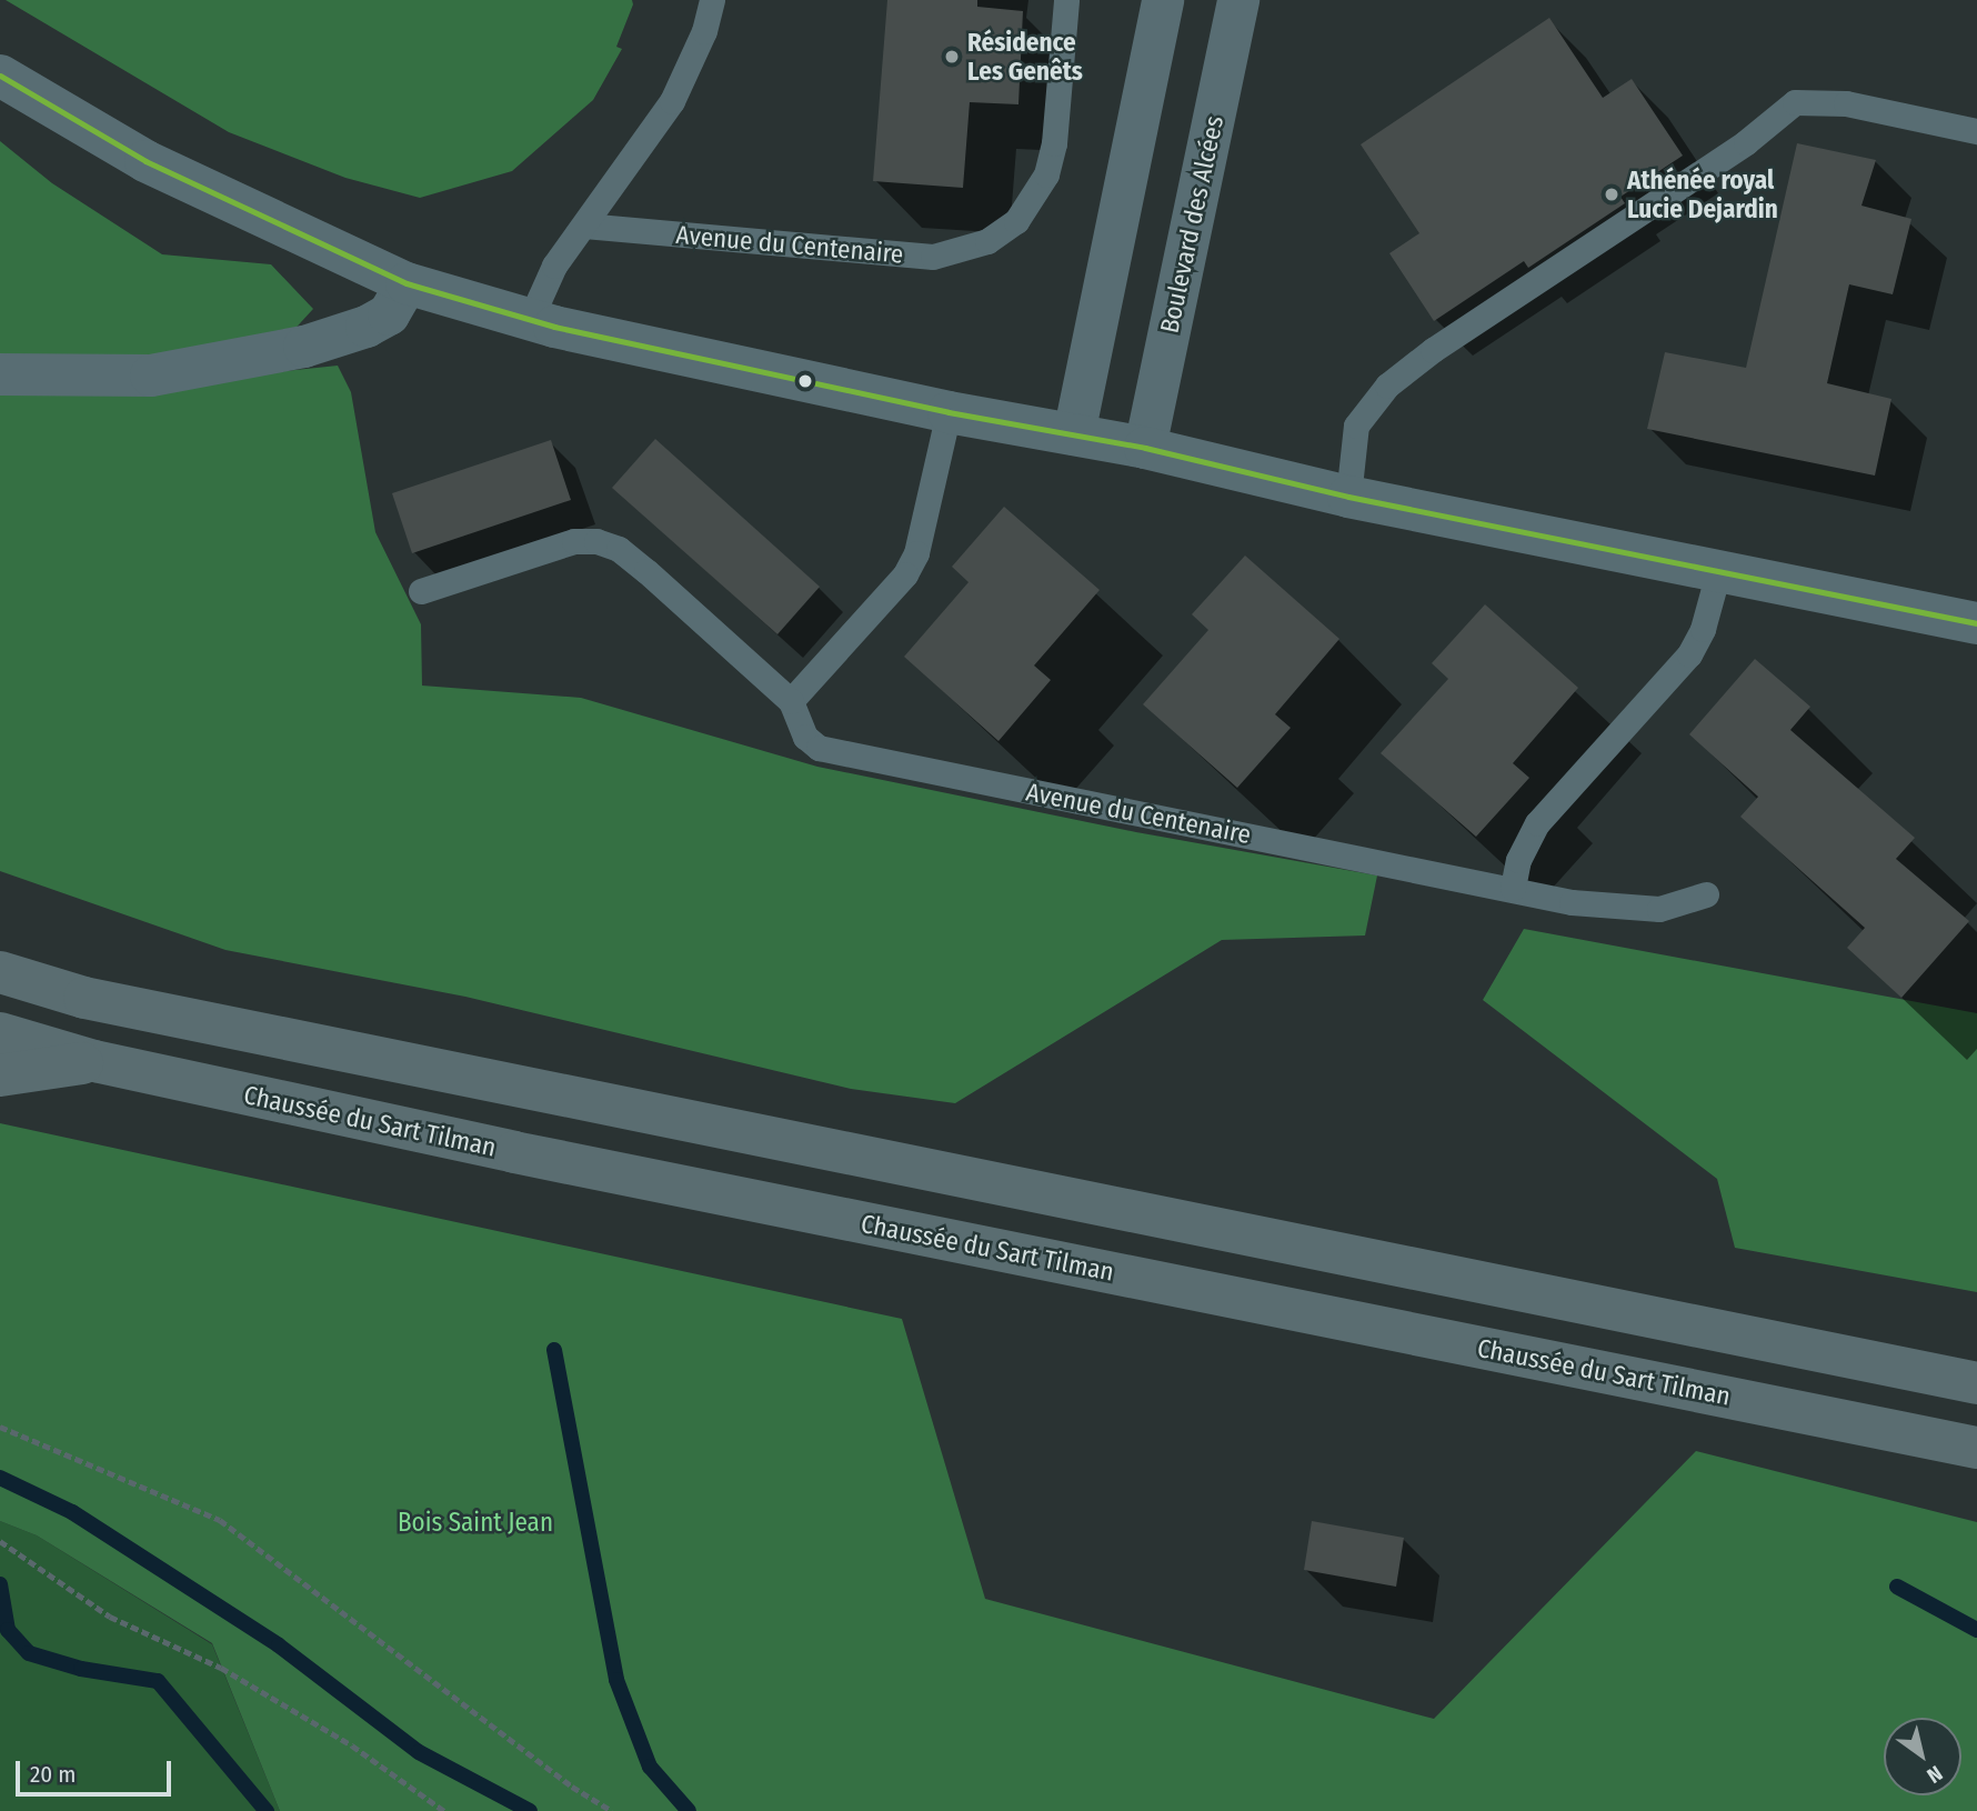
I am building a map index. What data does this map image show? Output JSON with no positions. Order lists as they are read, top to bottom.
{
  "streets": {
    "highway": ["Chaussée du Sart Tilman"],
    "street": ["Boulevard des Alcées"],
    "lane": ["Avenue du Centenaire"]
  },
  "parks": ["Bois Saint Jean"],
  "places": ["Résidence Les Genêts", "Athénée royal Lucie Dejardin"],
  "scale_bar": "20 m",
  "north": "bottom right"
}
